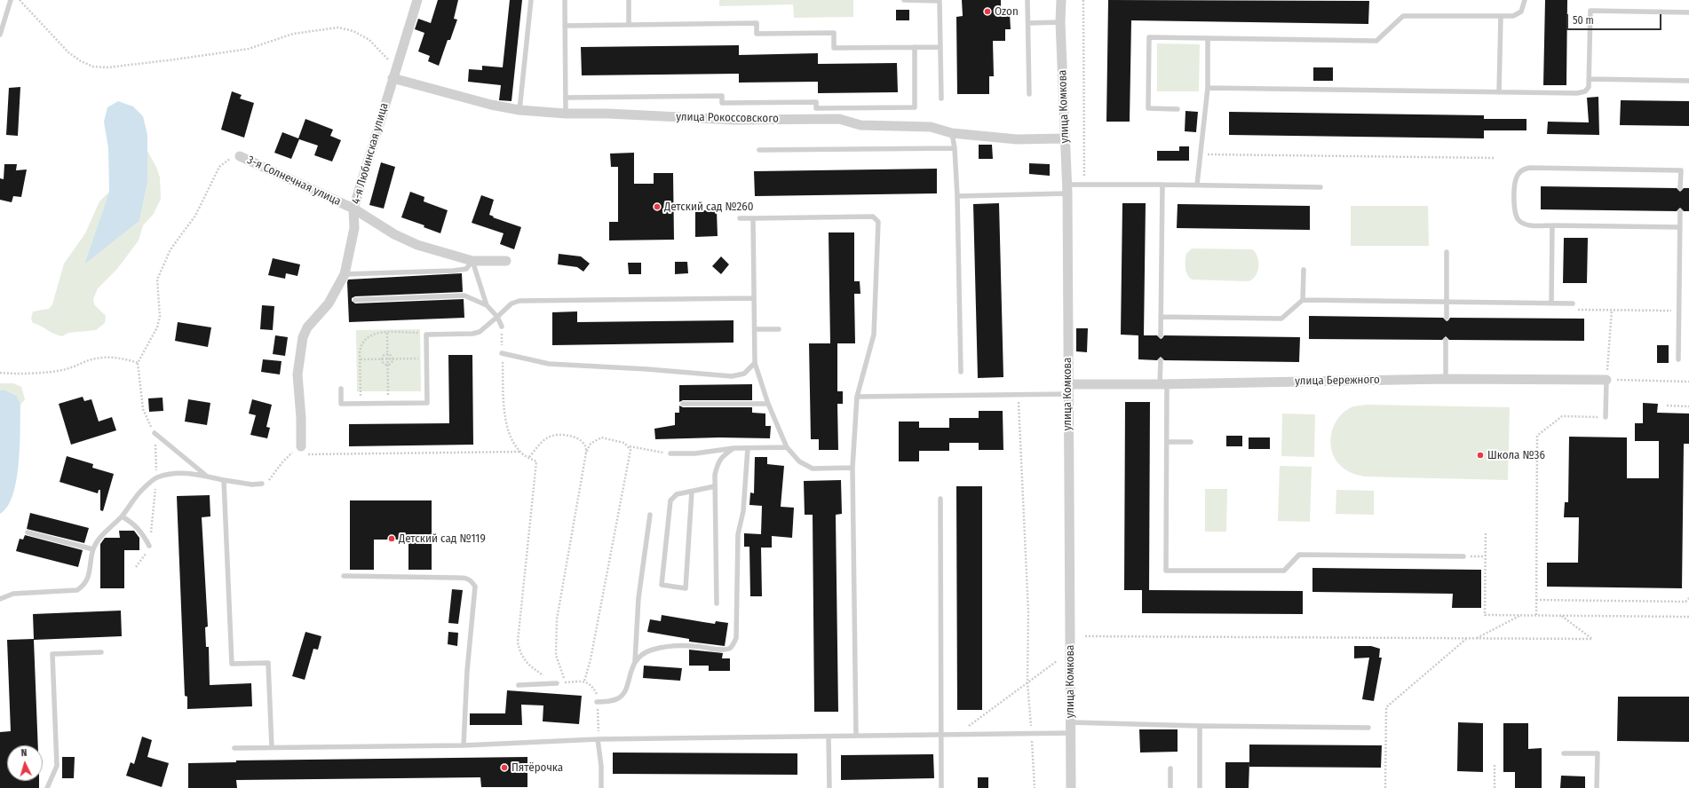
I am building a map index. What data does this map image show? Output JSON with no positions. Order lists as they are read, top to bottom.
{
  "streets": {
    "street": [
      "улица Комкова",
      "улица Рокоссовского",
      "4-я Любинская улица",
      "3-я Солнечная улица",
      "улица Бережного"
    ]
  },
  "crossings": [
    ["улица Комкова", "улица Рокоссовского"],
    ["улица Комкова", "улица Бережного"],
    ["улица Рокоссовского", "4-я Любинская улица"],
    ["4-я Любинская улица", "3-я Солнечная улица"]
  ],
  "places": [
    "Ozon",
    "Детский сад №260",
    "Школа №36",
    "Детский сад №119",
    "Пятёрочка"
  ],
  "scale_bar": "50 m",
  "north": "top"
}
